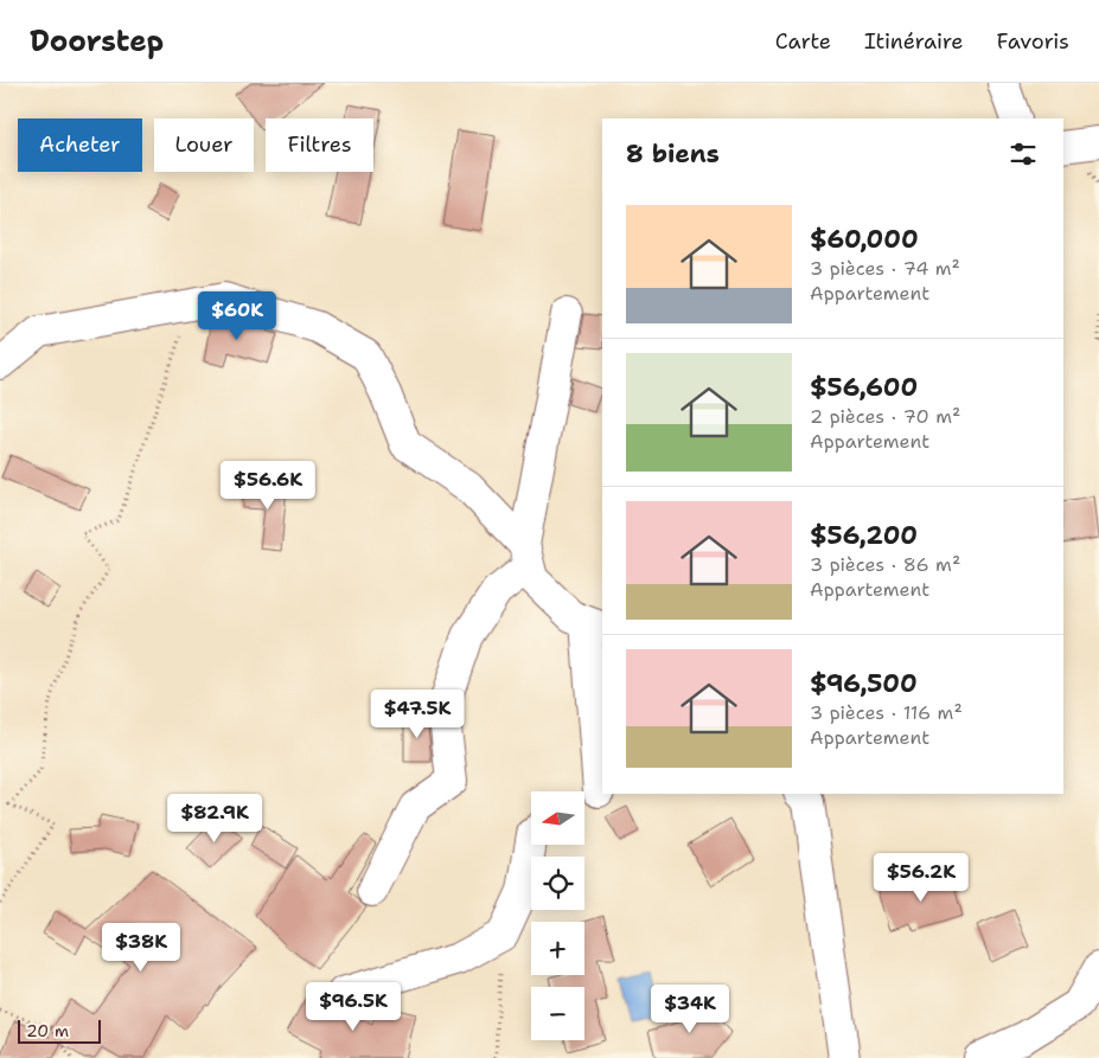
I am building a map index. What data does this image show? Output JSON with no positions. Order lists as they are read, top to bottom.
{
  "scale_bar": "20 m",
  "north": "left",
  "page": {
    "header": "Doorstep",
    "nav": ["Carte", "Itinéraire", "Favoris"],
    "chip": ["Acheter", "Louer", "Filtres"],
    "heading": "8 biens",
    "list": [
      {
        "name": "$60,000",
        "note": "3 pièces · 74 m² · Appartement"
      },
      {
        "name": "$56,600",
        "note": "2 pièces · 70 m² · Appartement"
      },
      {
        "name": "$56,200",
        "note": "3 pièces · 86 m² · Appartement"
      },
      {
        "name": "$96,500",
        "note": "3 pièces · 116 m² · Appartement"
      }
    ],
    "price": [
      "$60K",
      "$56.6K",
      "$47.5K",
      "$82.9K",
      "$56.2K",
      "$38K",
      "$96.5K",
      "$34K"
    ],
    "map_buttons": ["+", "−"],
    "scale": "20 m"
  }
}
